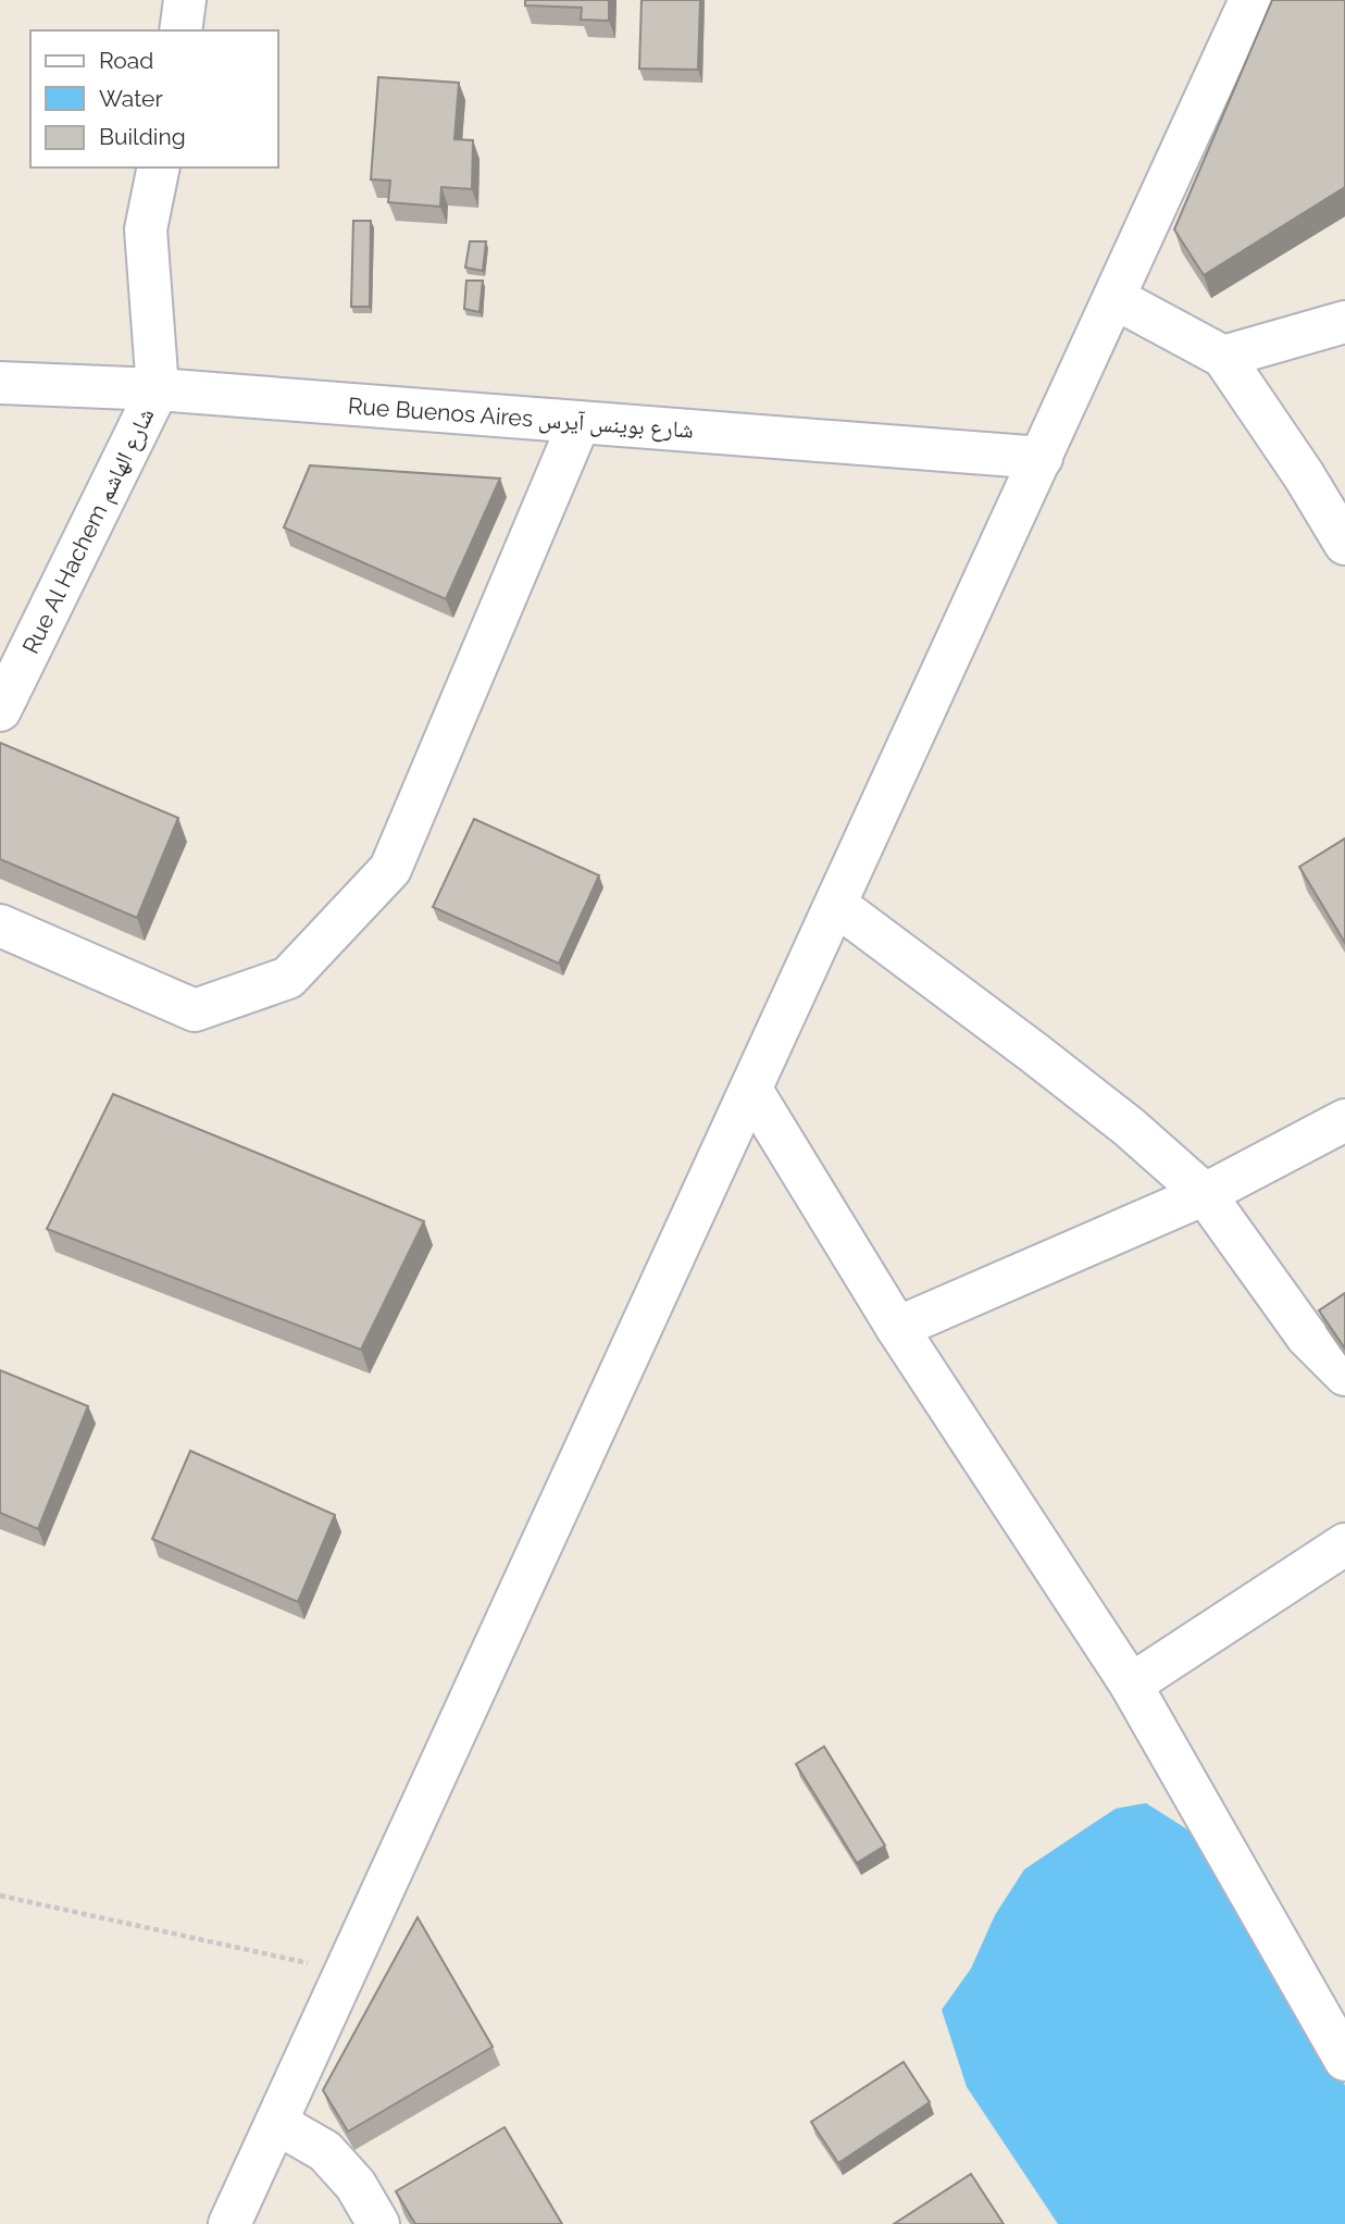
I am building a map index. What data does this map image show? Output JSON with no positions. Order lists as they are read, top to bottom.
{
  "streets": {
    "street": ["Rue Buenos Aires شارع بوينس آيرس", "Rue Al Hachem شارع الهاشم"]
  },
  "crossings": [
    ["Rue Buenos Aires شارع بوينس آيرس", "Rue Al Hachem شارع الهاشم"]
  ],
  "legend": ["Road", "Water", "Building"]
}
